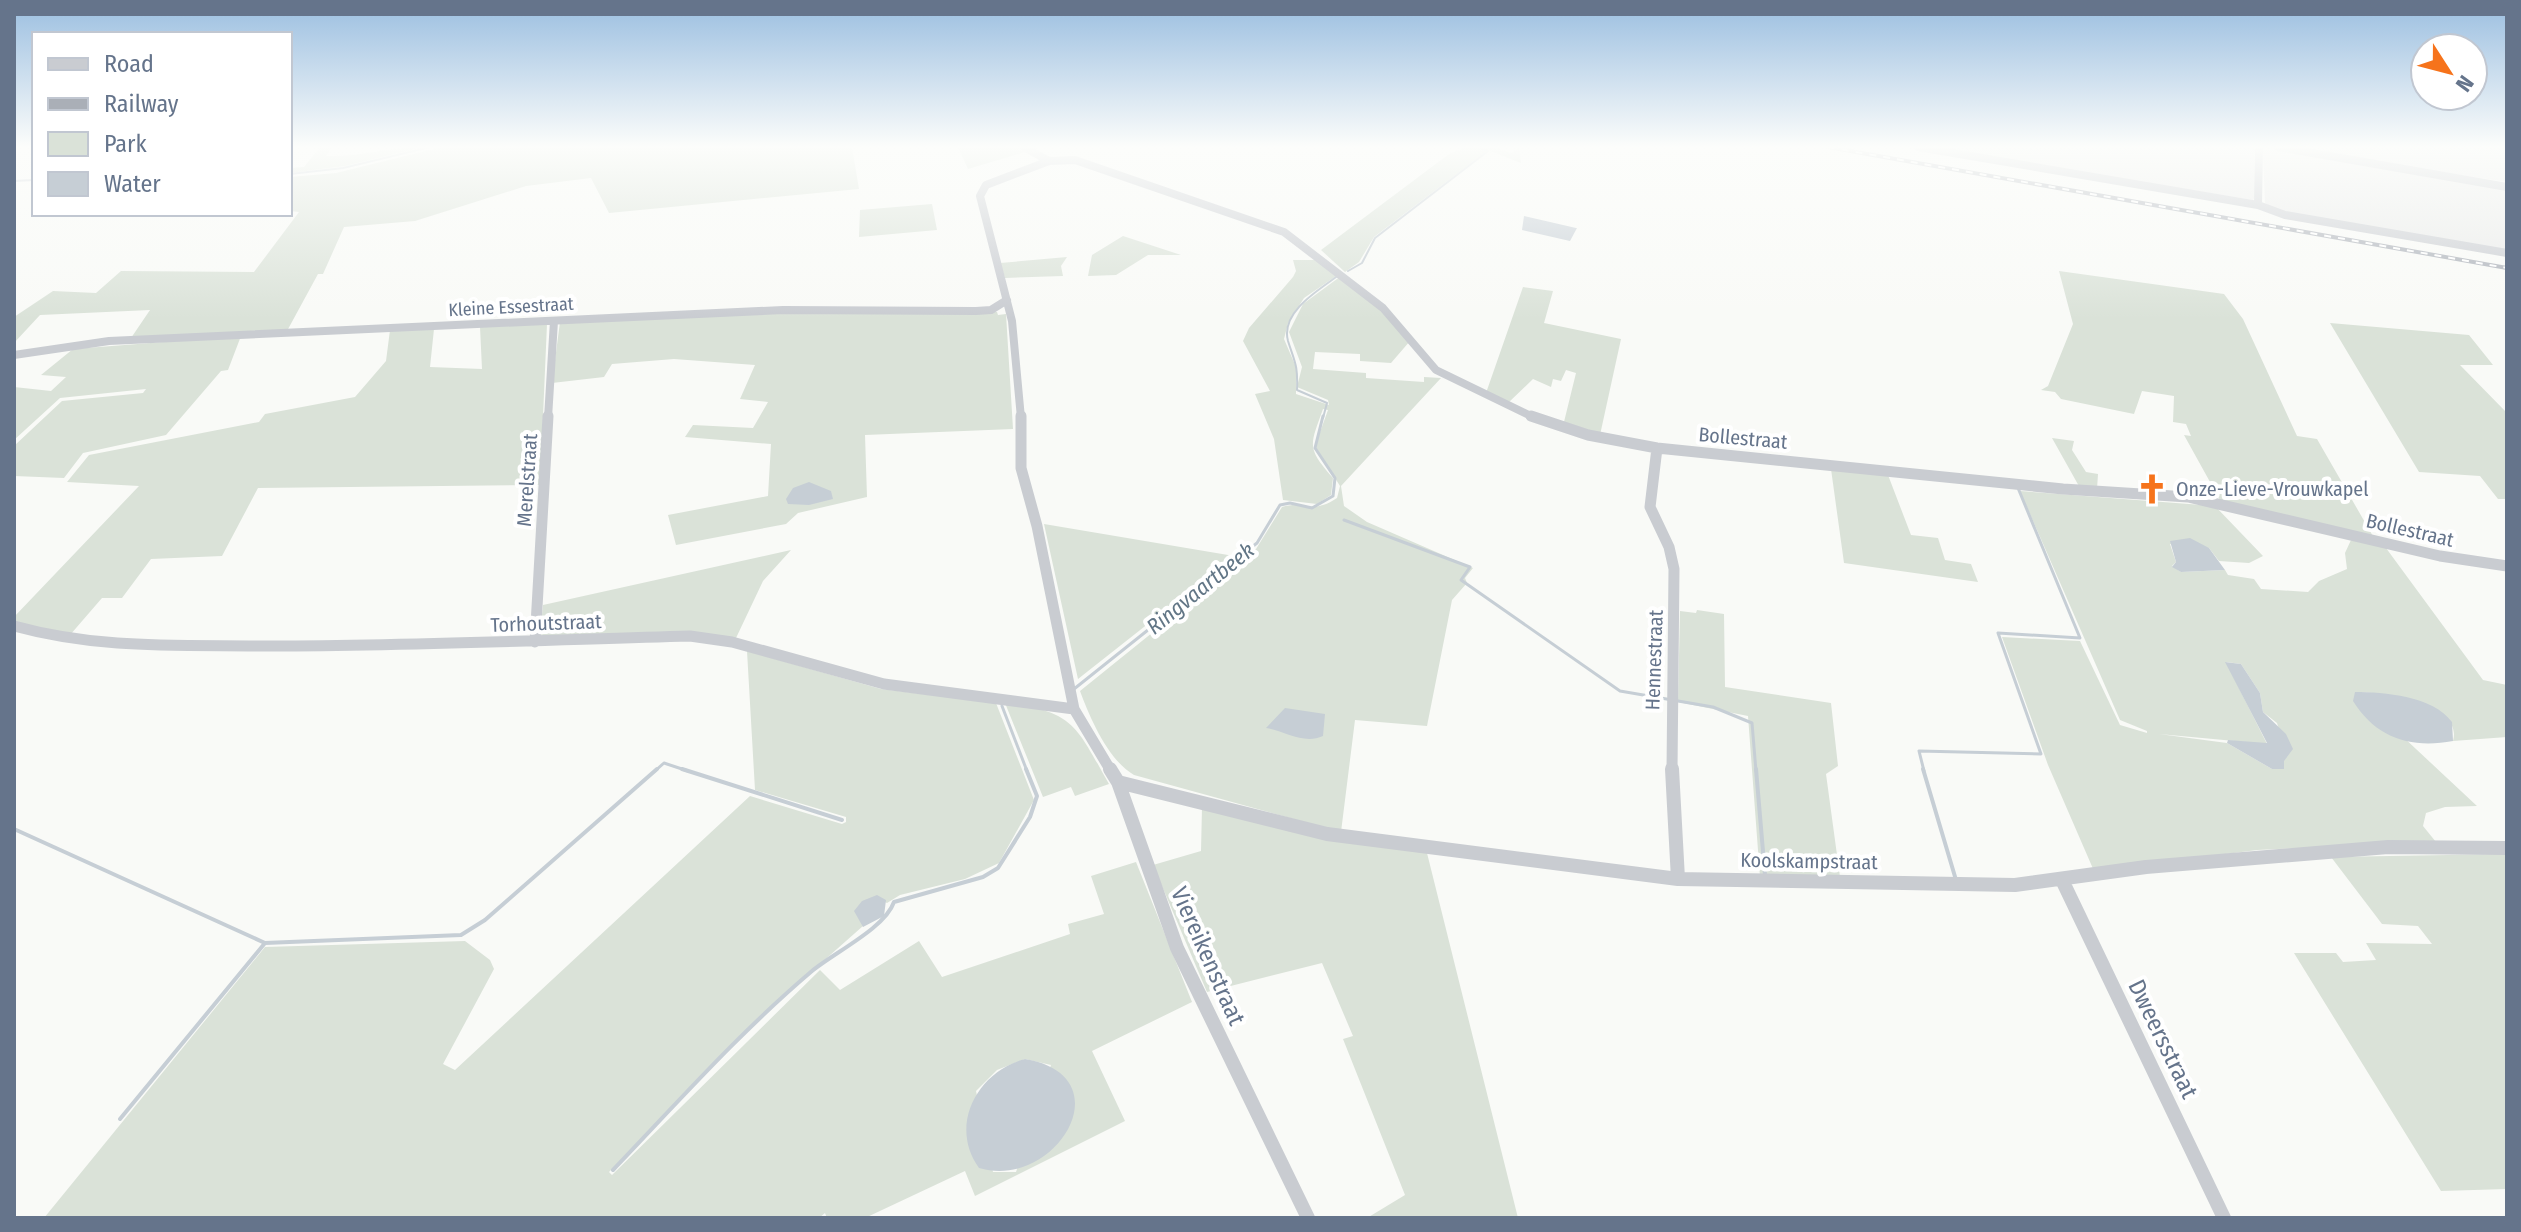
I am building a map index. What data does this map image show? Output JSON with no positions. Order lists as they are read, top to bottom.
{
  "streets": {
    "street": [
      "Kleine Essestraat",
      "Bollestraat",
      "Merelstraat",
      "Torhoutstraat",
      "Hennestraat",
      "Koolskampstraat",
      "Viereikenstraat",
      "Dweersstraat"
    ]
  },
  "crossings": [
    ["Kleine Essestraat", "Merelstraat"],
    ["Kleine Essestraat", "Viereikenstraat"],
    ["Bollestraat", "Hennestraat"],
    ["Merelstraat", "Torhoutstraat"],
    ["Torhoutstraat", "Viereikenstraat"],
    ["Hennestraat", "Koolskampstraat"],
    ["Koolskampstraat", "Viereikenstraat"],
    ["Koolskampstraat", "Dweersstraat"]
  ],
  "water": ["Ringvaartbeek"],
  "places": {
    "church": ["Onze-Lieve-Vrouwkapel"]
  },
  "legend": [
    "Road",
    "Railway",
    "Park",
    "Water"
  ],
  "north": "bottom right"
}
